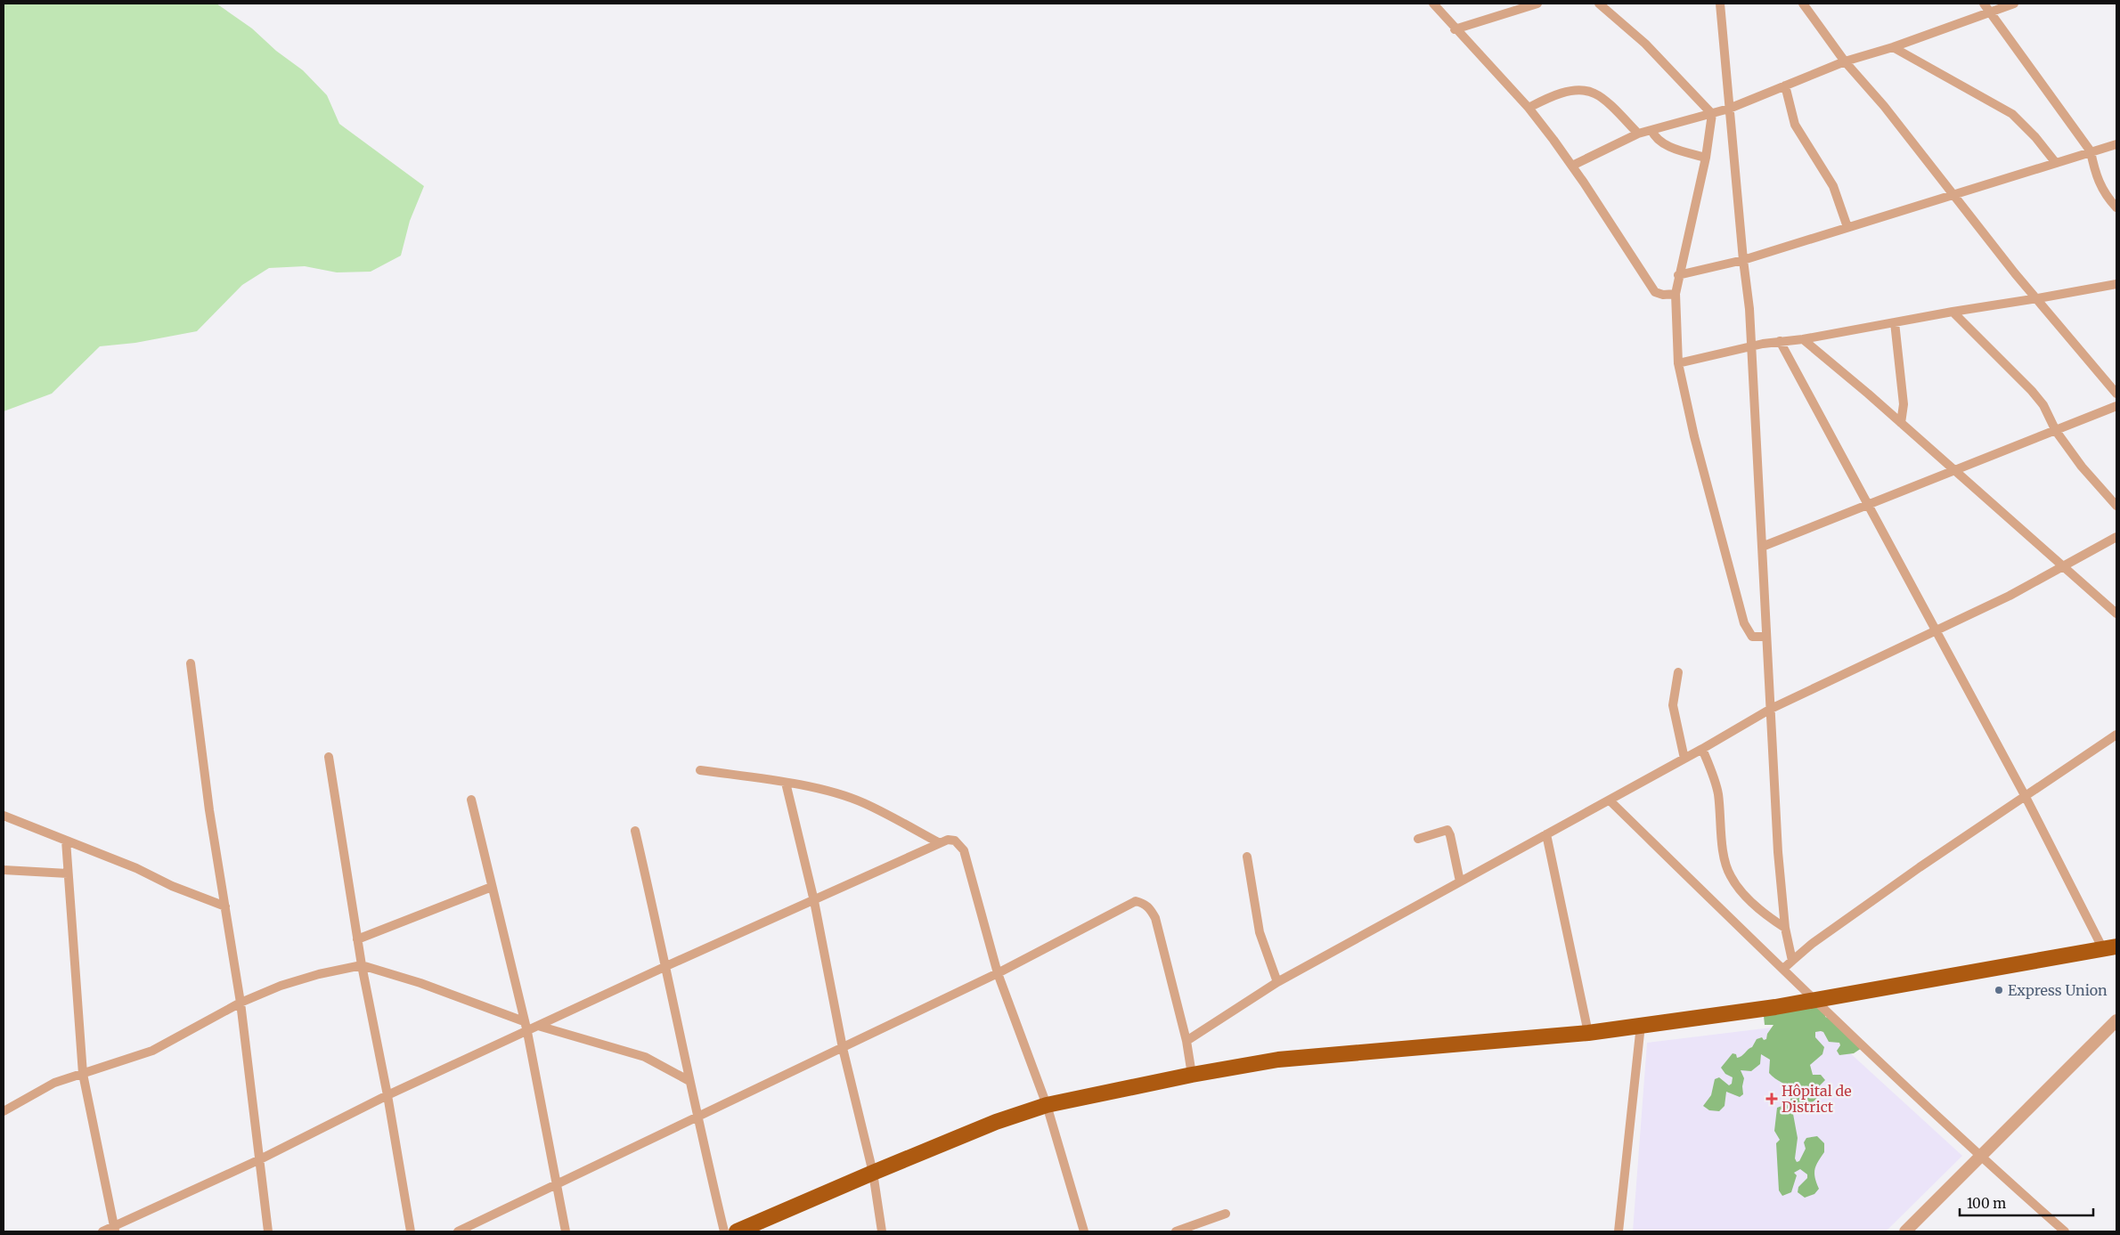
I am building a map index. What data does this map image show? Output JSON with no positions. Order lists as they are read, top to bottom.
{
  "places": {
    "other": ["Express Union"],
    "health": ["Hôpital de District"]
  },
  "scale_bar": "100 m"
}
